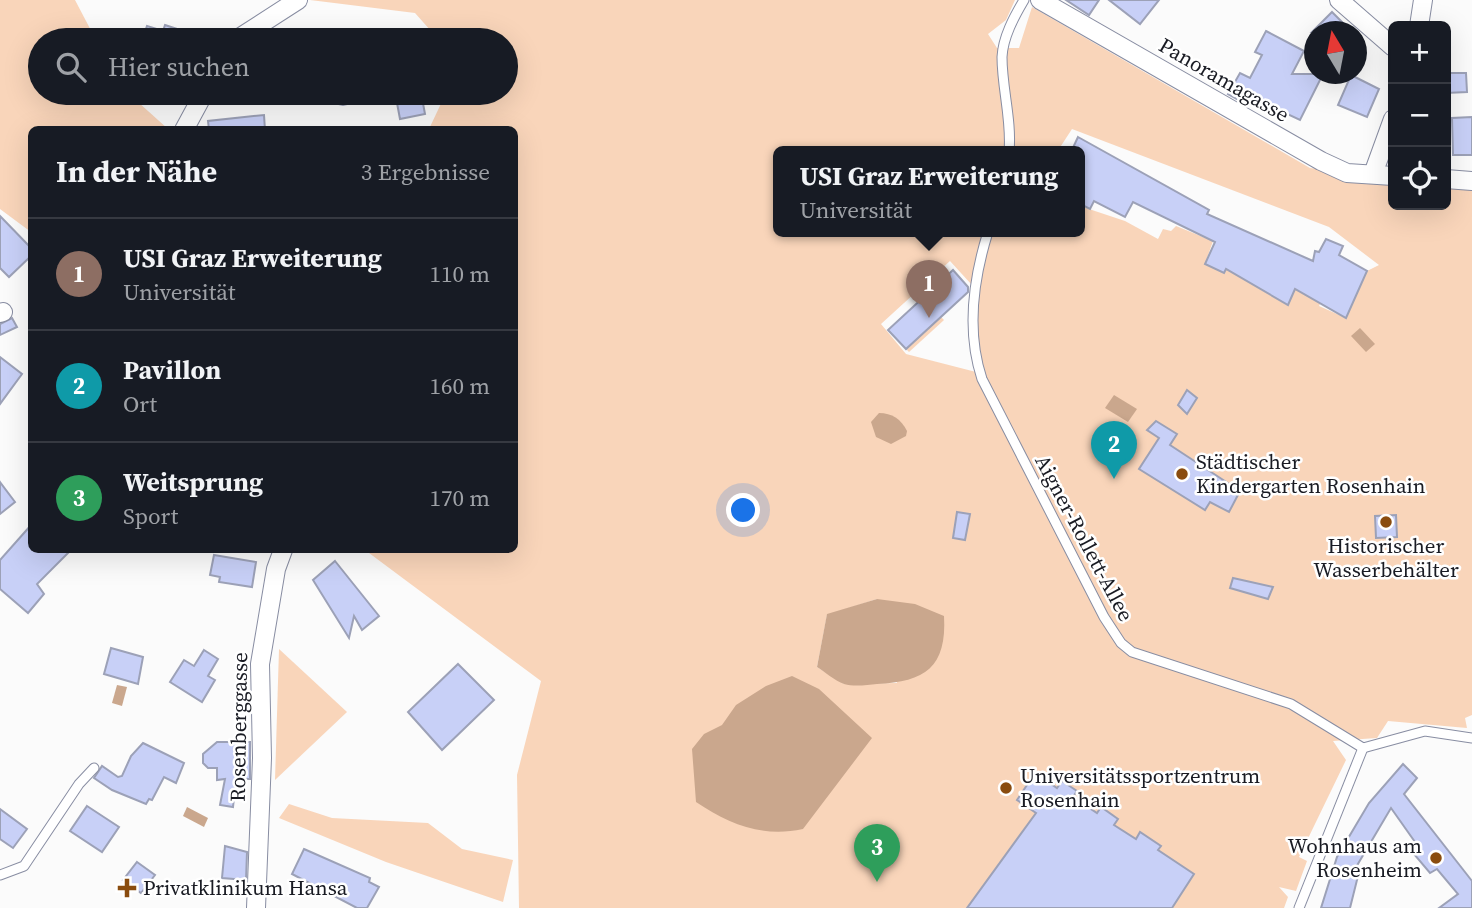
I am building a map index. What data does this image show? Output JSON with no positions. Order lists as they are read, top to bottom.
{
  "streets": {
    "street": ["Panoramagasse", "Rosenberggasse"],
    "lane": ["Aigner-Rollett-Allee"]
  },
  "places": {
    "other": [
      "Städtischer Kindergarten Rosenhain",
      "Historischer Wasserbehälter",
      "Universitätssportzentrum Rosenhain",
      "Wohnhaus am Rosenheim"
    ],
    "health": ["Privatklinikum Hansa"]
  },
  "north": "top",
  "page": {
    "map_buttons": ["+", "−"],
    "search": "Hier suchen",
    "heading": ["In der Nähe", "3 Ergebnisse"],
    "popup": ["USI Graz Erweiterung", "Universität"],
    "list": [
      {
        "mark": "1",
        "name": "USI Graz Erweiterung",
        "note": "Universität",
        "value": "110 m"
      },
      {
        "mark": "2",
        "name": "Pavillon",
        "note": "Ort",
        "value": "160 m"
      },
      {
        "mark": "3",
        "name": "Weitsprung",
        "note": "Sport",
        "value": "170 m"
      }
    ],
    "pins": ["1", "2", "3"]
  }
}
